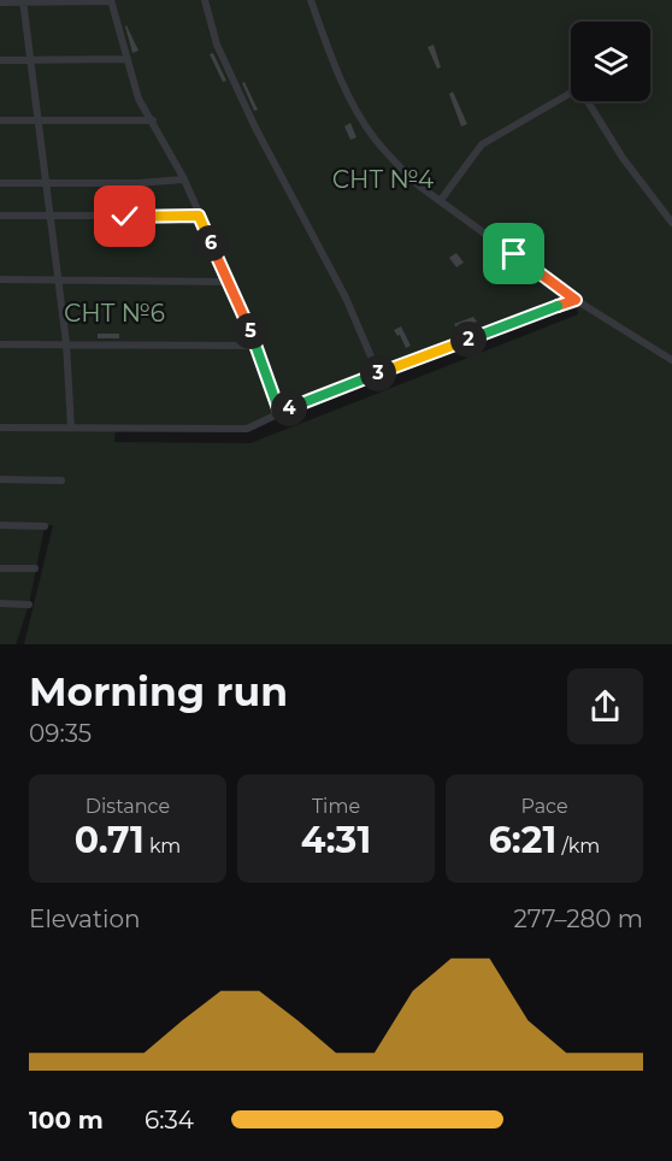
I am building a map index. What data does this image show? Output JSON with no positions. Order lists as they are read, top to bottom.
{
  "parks": ["СНТ №4", "СНТ №6"],
  "page": {
    "pins": [
      "6",
      "5",
      "2",
      "3",
      "4"
    ],
    "heading": ["Morning run", "09:35"],
    "stats": [
      ["Distance", "0.71 km"],
      ["Time", "4:31"],
      ["Pace", "6:21 /km"]
    ],
    "chart": ["Elevation", "277–280 m"],
    "list": [
      {
        "name": "100 m",
        "note": "6:34"
      }
    ]
  }
}
